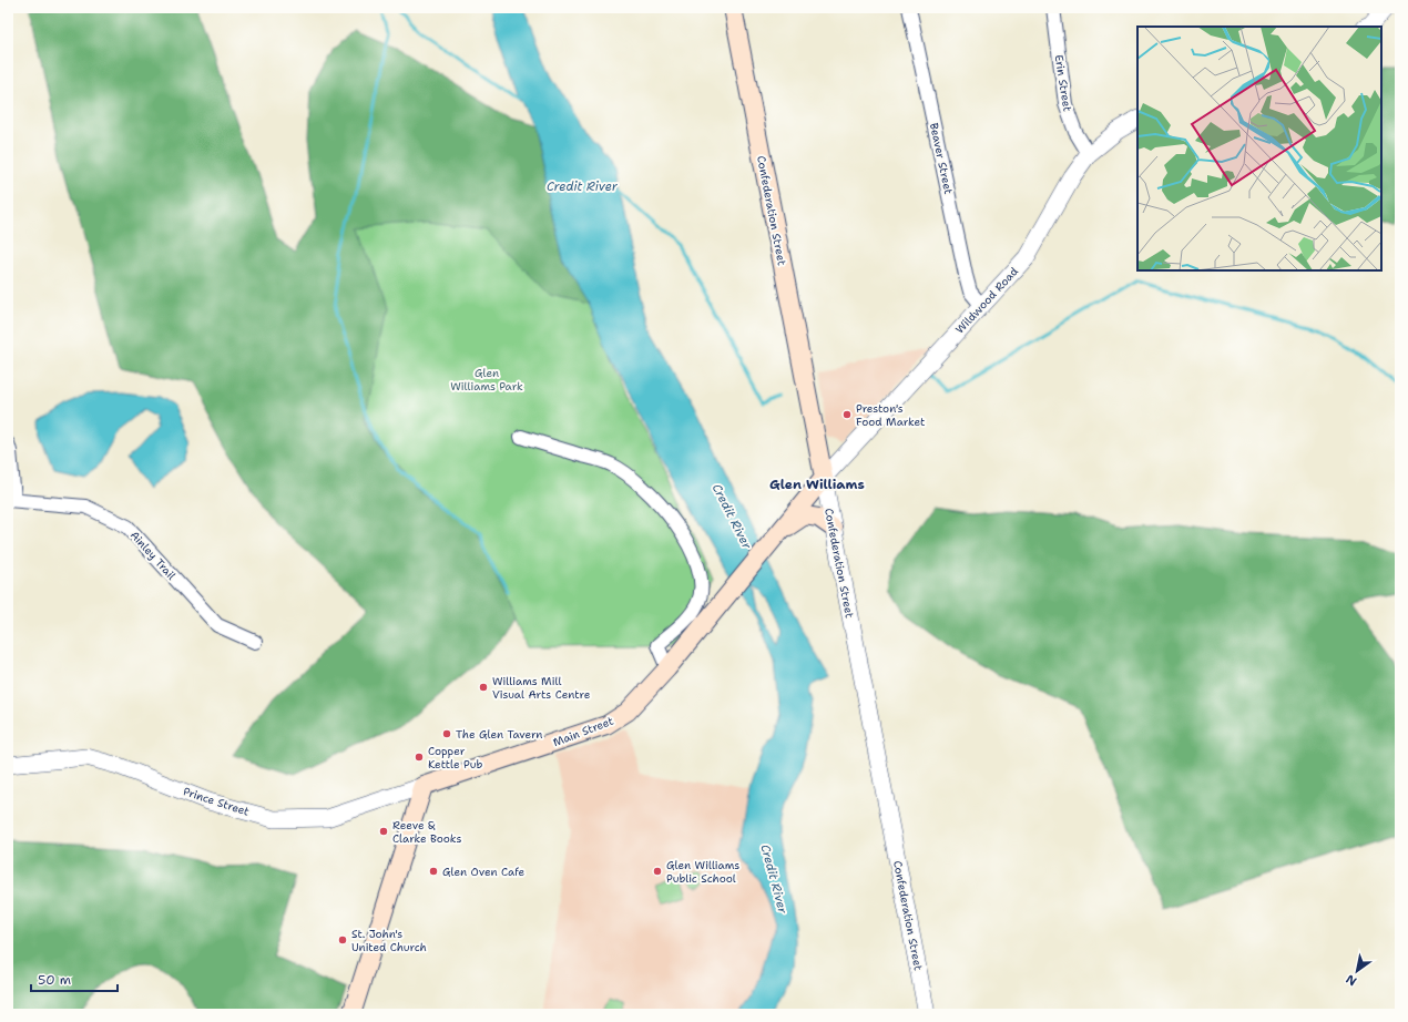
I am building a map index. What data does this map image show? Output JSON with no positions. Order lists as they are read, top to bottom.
{
  "streets": {
    "main road": ["Confederation Street", "Main Street"],
    "street": [
      "Erin Street",
      "Beaver Street",
      "Wildwood Road",
      "Ainley Trail",
      "Prince Street"
    ]
  },
  "crossings": [
    ["Erin Street", "Wildwood Road"],
    ["Beaver Street", "Wildwood Road"],
    ["Confederation Street", "Wildwood Road"],
    ["Confederation Street", "Main Street"],
    ["Wildwood Road", "Main Street"],
    ["Main Street", "Prince Street"]
  ],
  "districts": ["Glen Williams"],
  "water": ["Credit River"],
  "parks": ["Glen Williams Park"],
  "places": [
    "Preston's Food Market",
    "Williams Mill Visual Arts Centre",
    "The Glen Tavern",
    "Copper Kettle Pub",
    "Reeve & Clarke Books",
    "Glen Oven Cafe",
    "Glen Williams Public School",
    "St. John's United Church"
  ],
  "scale_bar": "50 m",
  "north": "bottom left"
}
